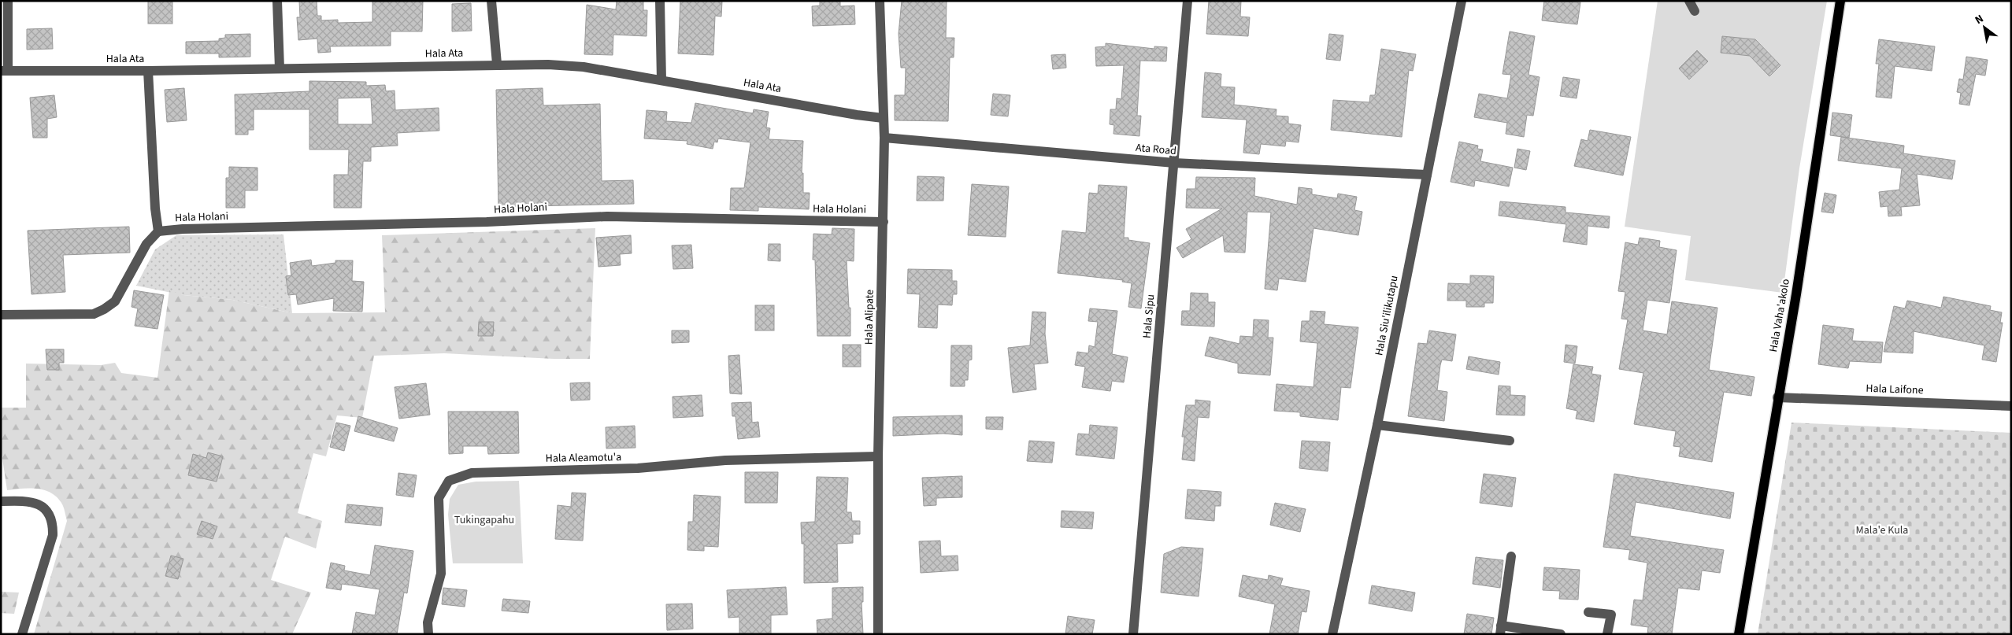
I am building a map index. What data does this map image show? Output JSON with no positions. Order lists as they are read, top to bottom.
{
  "streets": {
    "main road": ["Hala Vaha'akolo"],
    "street": [
      "Hala Ata",
      "Ata Road",
      "Hala Holani",
      "Hala Siu'ilikutapu",
      "Hala Sipu",
      "Hala Alipate",
      "Hala Laifone",
      "Hala Aleamotu'a"
    ]
  },
  "crossings": [
    ["Hala Ata", "Hala Alipate"],
    ["Ata Road", "Hala Siu'ilikutapu"],
    ["Ata Road", "Hala Sipu"],
    ["Ata Road", "Hala Alipate"],
    ["Hala Holani", "Hala Alipate"],
    ["Hala Vaha'akolo", "Hala Laifone"],
    ["Hala Alipate", "Hala Aleamotu'a"]
  ],
  "parks": ["Tukingapahu", "Mala'e Kula"],
  "north": "top left"
}
